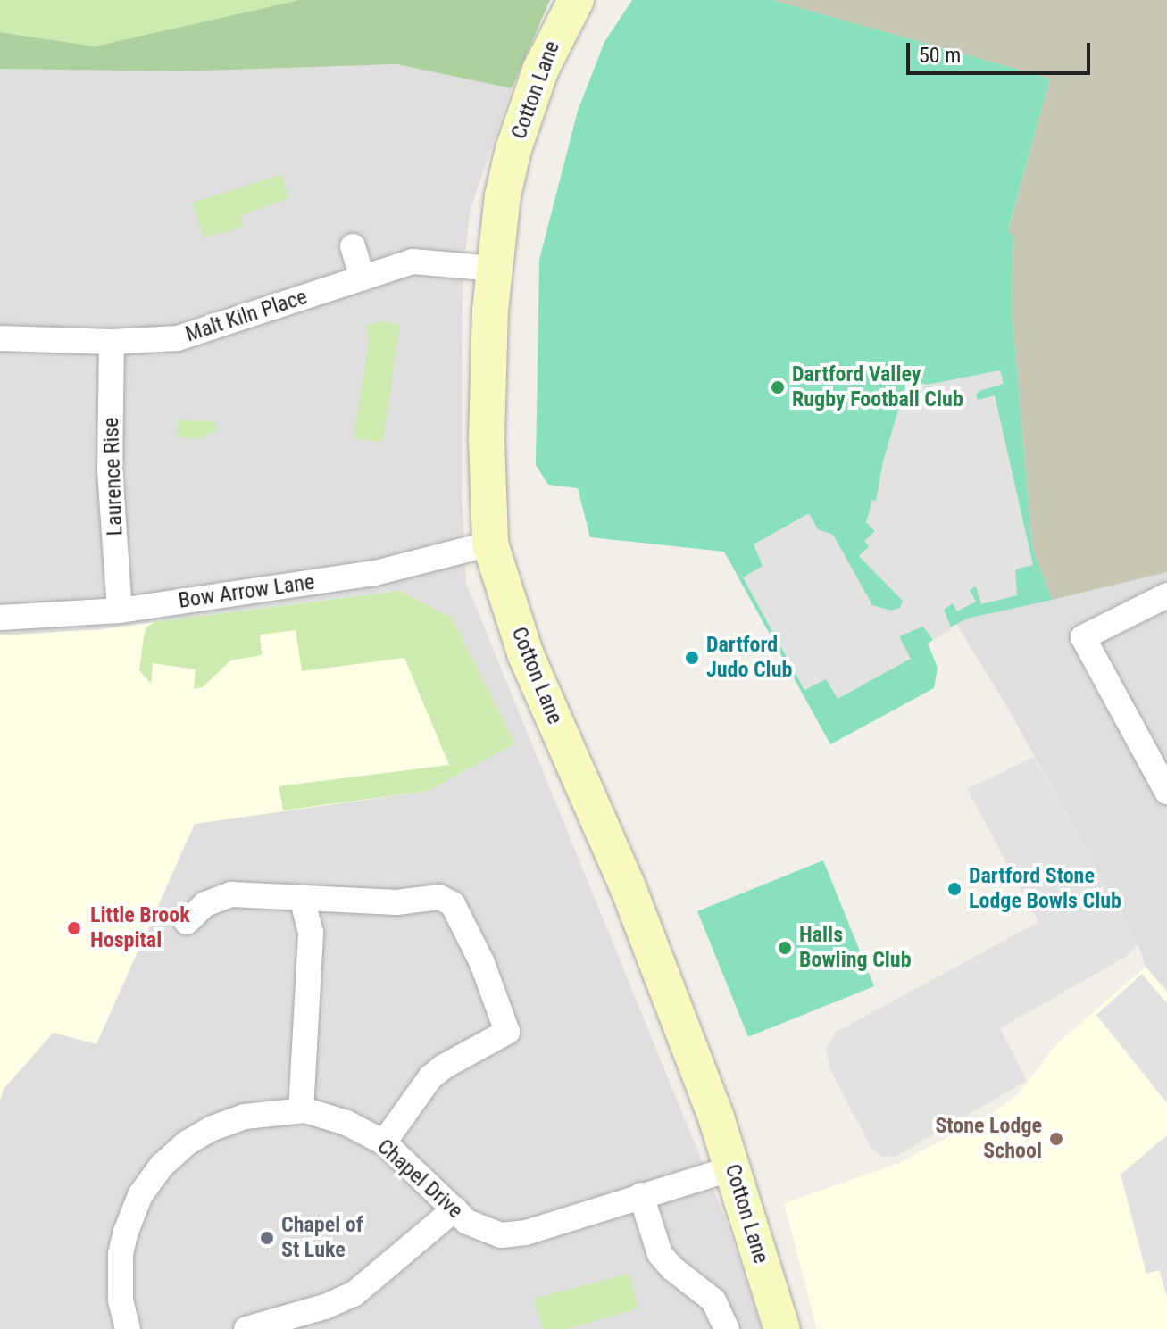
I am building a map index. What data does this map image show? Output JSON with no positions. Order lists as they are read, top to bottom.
{
  "streets": {
    "main road": ["Cotton Lane"],
    "street": [
      "Malt Kiln Place",
      "Laurence Rise",
      "Bow Arrow Lane",
      "Chapel Drive"
    ]
  },
  "crossings": [
    ["Cotton Lane", "Malt Kiln Place"],
    ["Cotton Lane", "Bow Arrow Lane"],
    ["Cotton Lane", "Chapel Drive"],
    ["Malt Kiln Place", "Laurence Rise"],
    ["Laurence Rise", "Bow Arrow Lane"]
  ],
  "places": [
    "Dartford Valley Rugby Football Club",
    "Dartford Judo Club",
    "Dartford Stone Lodge Bowls Club",
    "Little Brook Hospital",
    "Halls Bowling Club",
    "Stone Lodge School",
    "Chapel of St Luke"
  ],
  "scale_bar": "50 m"
}
